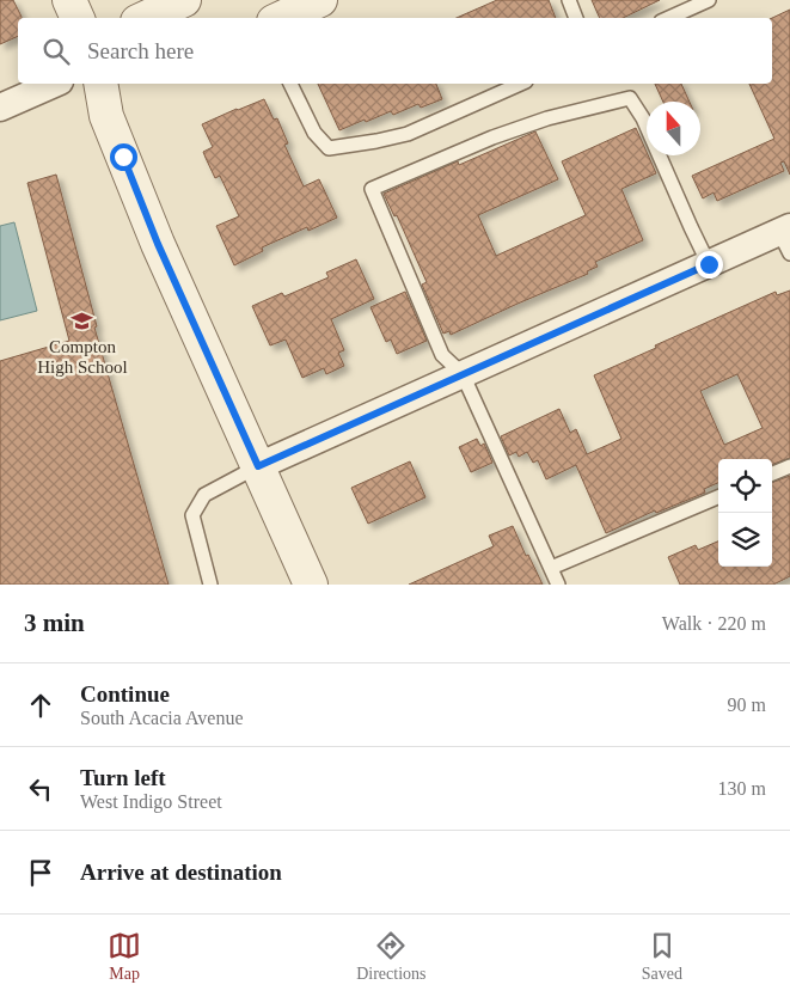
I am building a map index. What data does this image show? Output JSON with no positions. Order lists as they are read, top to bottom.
{
  "places": {
    "school or university": ["Compton High School"]
  },
  "north": "top",
  "page": {
    "search": "Search here",
    "heading": ["3 min", "Walk · 220 m"],
    "list": [
      ["Continue", "South Acacia Avenue", "90 m"],
      ["Turn left", "West Indigo Street", "130 m"],
      "Arrive at destination"
    ],
    "nav": ["Map", "Directions", "Saved"]
  }
}
